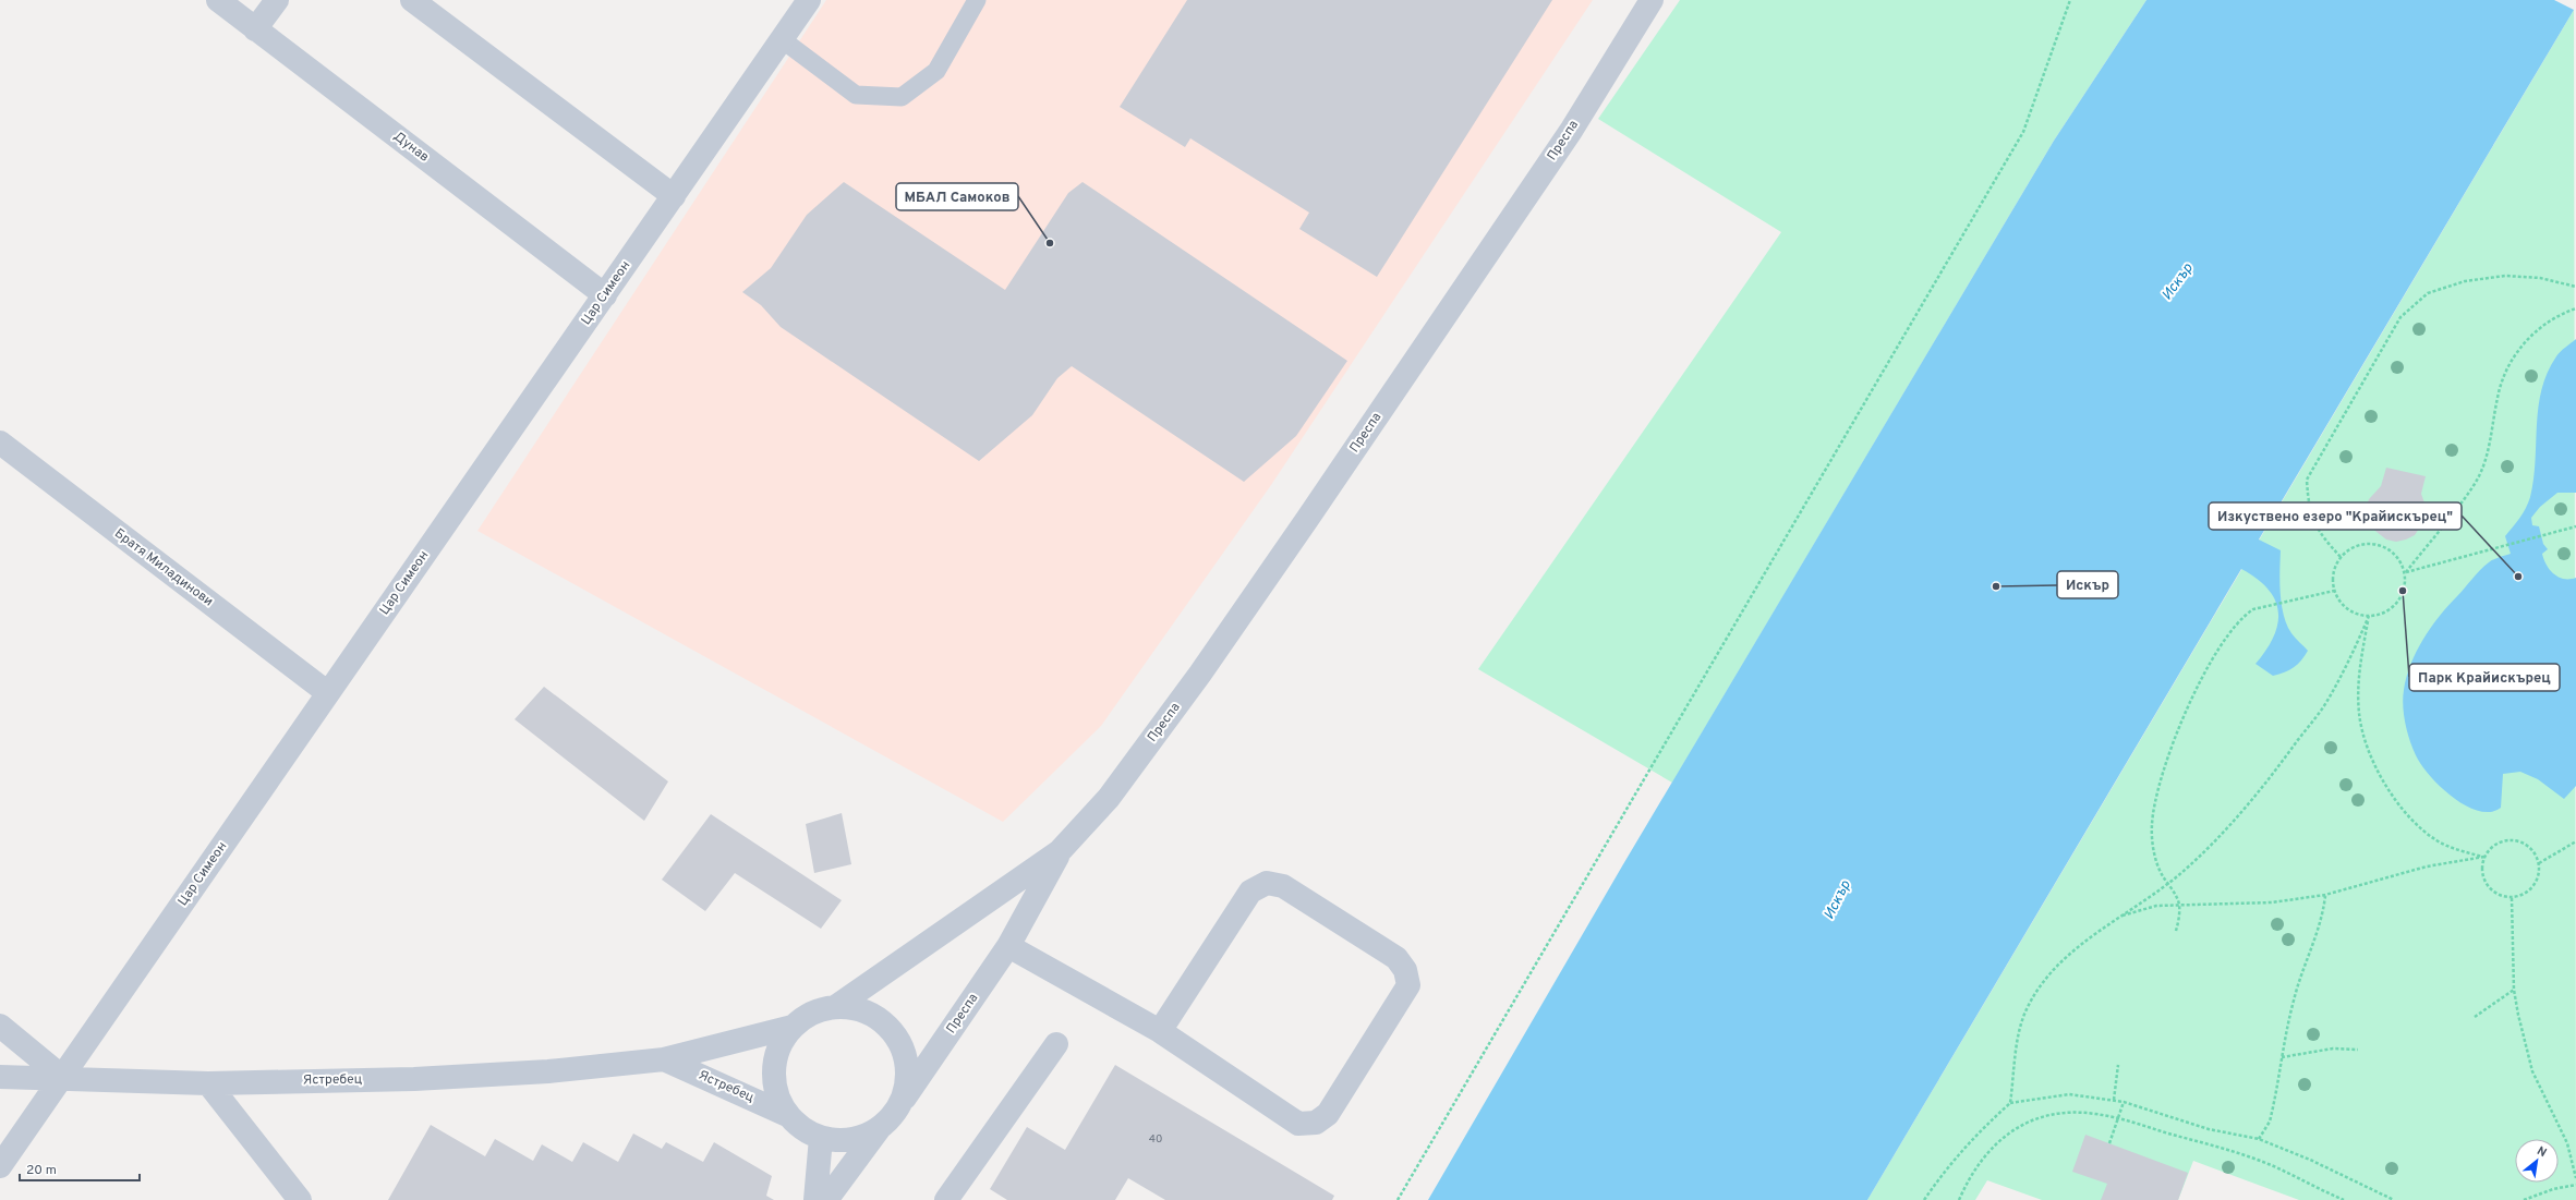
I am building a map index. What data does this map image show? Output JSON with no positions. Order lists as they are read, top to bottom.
{
  "streets": {
    "street": [
      "Преспа",
      "Дунав",
      "Цар Симеон",
      "Братя Миладинови",
      "Ястребец"
    ]
  },
  "crossings": [
    ["Преспа", "Ястребец"],
    ["Дунав", "Цар Симеон"],
    ["Цар Симеон", "Братя Миладинови"],
    ["Цар Симеон", "Ястребец"]
  ],
  "water": ["Искър"],
  "places": [
    "МБАЛ Самоков",
    "Изкуствено езеро \"Крайискърец\"",
    "Искър",
    "Парк Крайискърец"
  ],
  "house_numbers": ["40"],
  "scale_bar": "20 m",
  "north": "top right"
}
